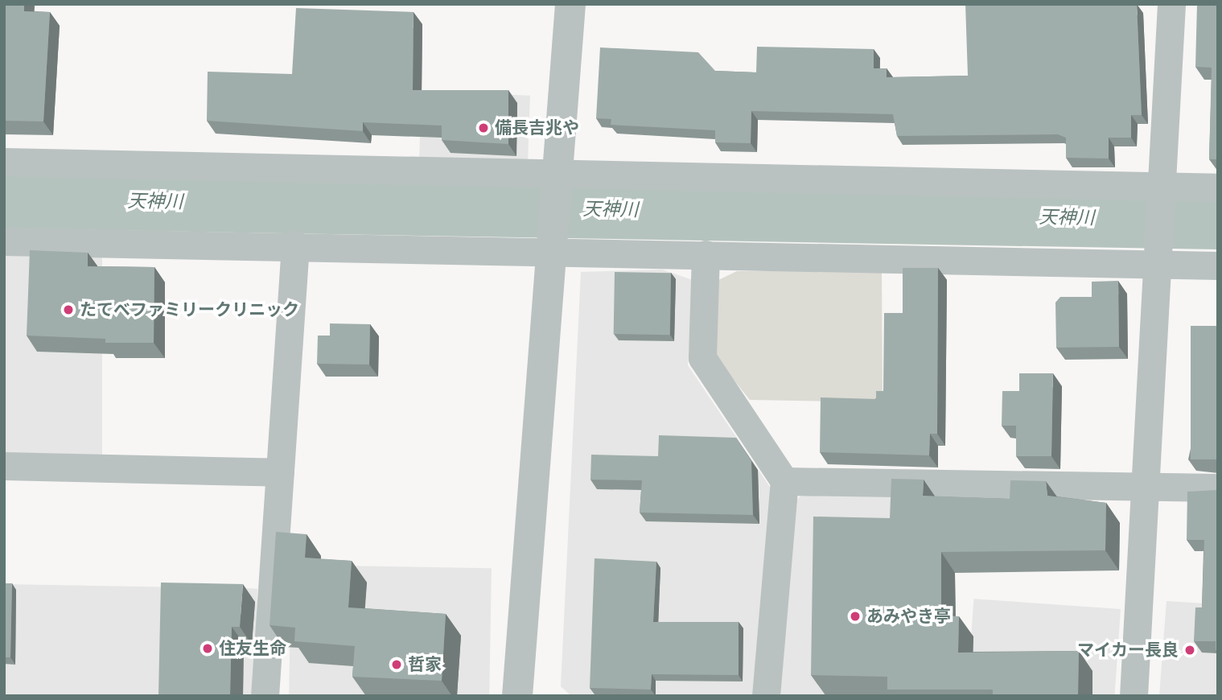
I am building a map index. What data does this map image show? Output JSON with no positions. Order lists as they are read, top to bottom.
{
  "water": ["天神川"],
  "places": [
    "備長吉兆や",
    "たてべファミリークリニック",
    "あみやき亭",
    "住友生命",
    "マイカー長良",
    "哲家"
  ]
}
